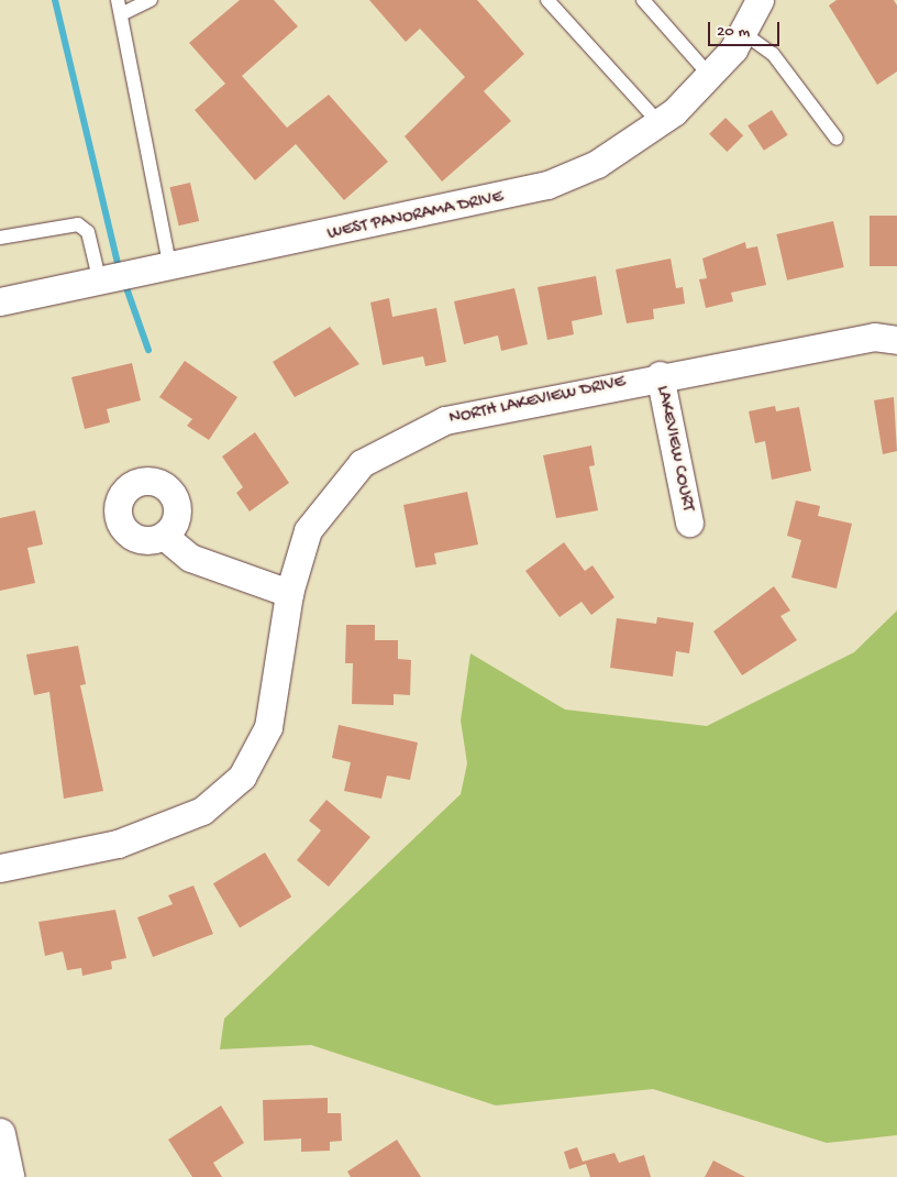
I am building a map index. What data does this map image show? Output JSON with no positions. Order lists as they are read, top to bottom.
{
  "streets": {
    "street": ["WEST PANORAMA DRIVE", "NORTH LAKEVIEW DRIVE", "LAKEVIEW COURT"]
  },
  "crossings": [
    ["NORTH LAKEVIEW DRIVE", "LAKEVIEW COURT"]
  ],
  "scale_bar": "20 m"
}
